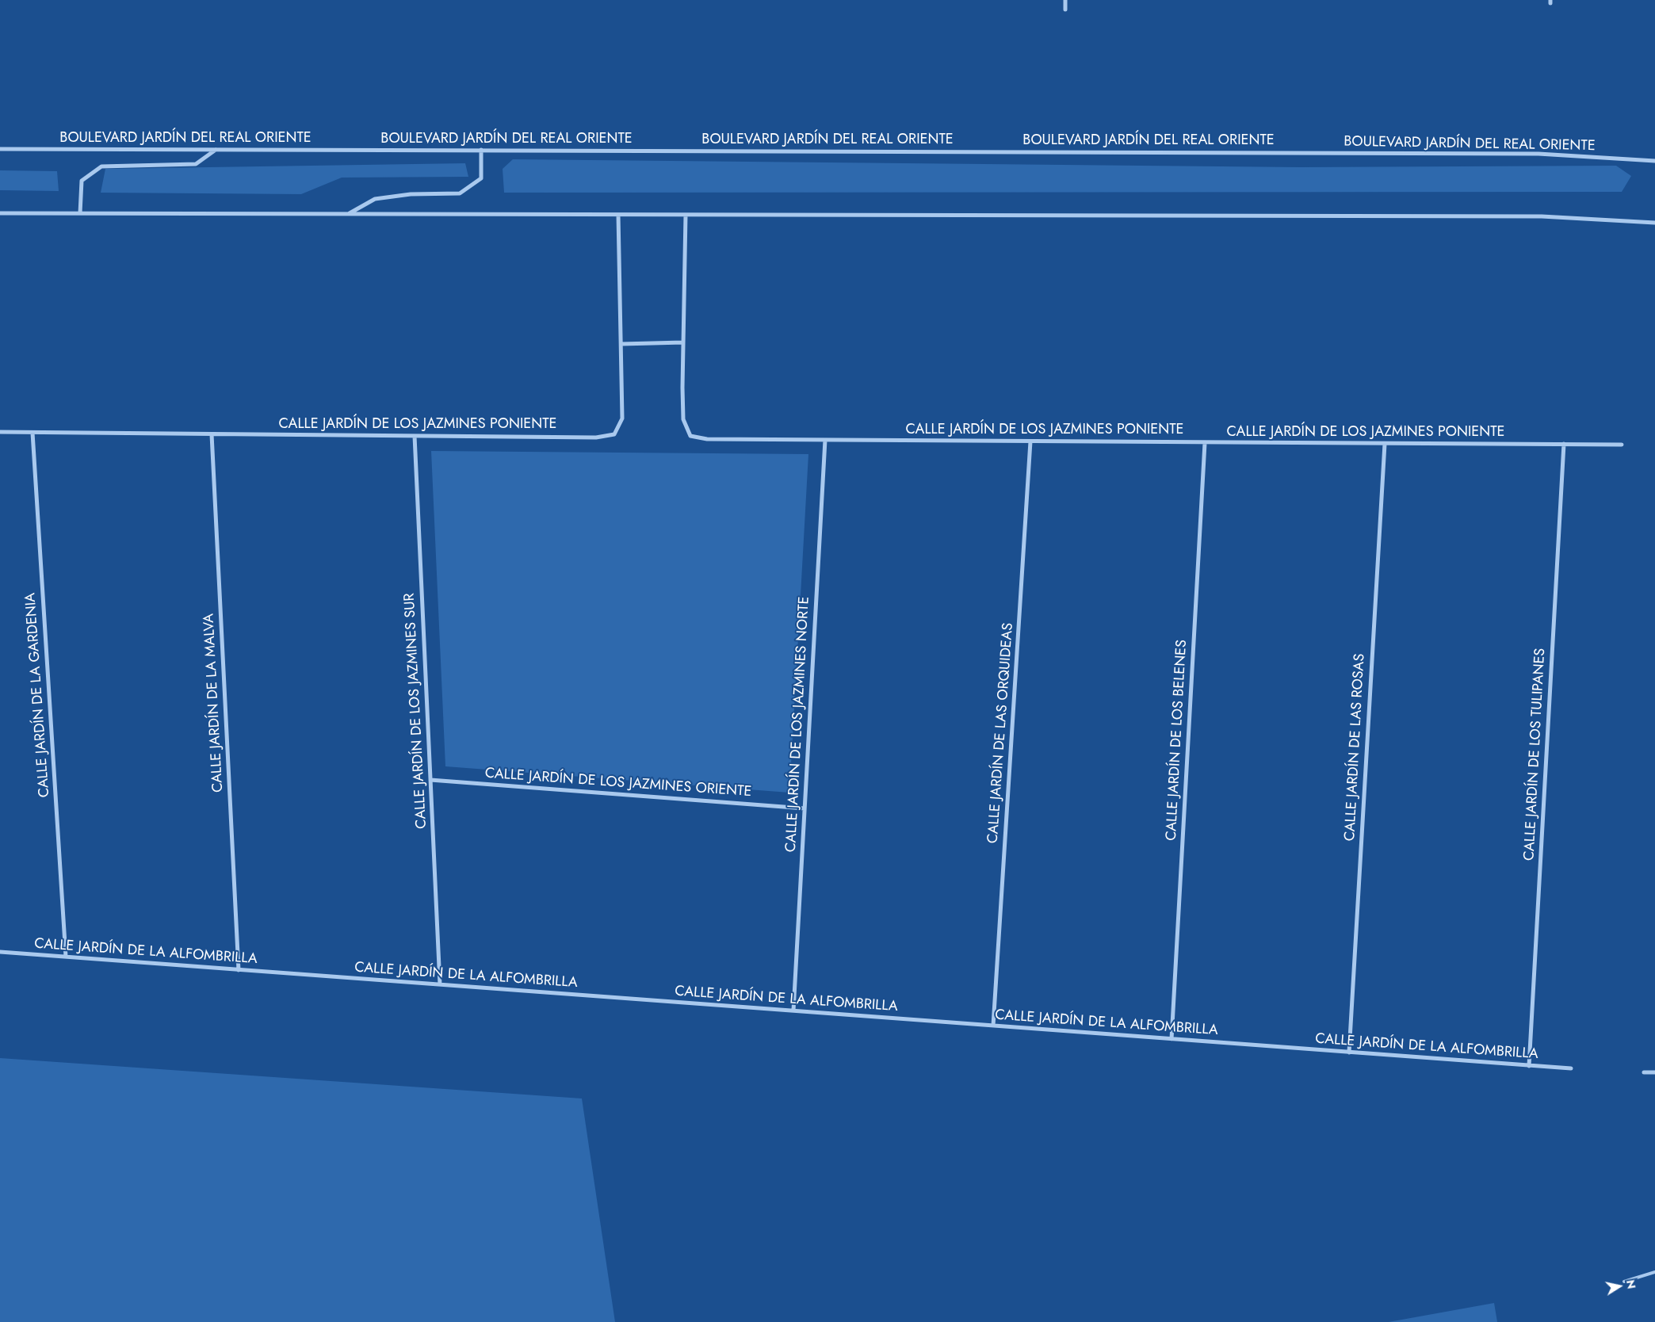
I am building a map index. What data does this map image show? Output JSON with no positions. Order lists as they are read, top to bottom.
{
  "streets": {
    "street": [
      "BOULEVARD JARDÍN DEL REAL ORIENTE",
      "CALLE JARDÍN DE LOS JAZMINES PONIENTE",
      "CALLE JARDÍN DE LA GARDENIA",
      "CALLE JARDÍN DE LA MALVA",
      "CALLE JARDÍN DE LOS JAZMINES SUR",
      "CALLE JARDÍN DE LOS JAZMINES NORTE",
      "CALLE JARDÍN DE LAS ORQUIDEAS",
      "CALLE JARDÍN DE LOS BELENES",
      "CALLE JARDÍN DE LAS ROSAS",
      "CALLE JARDÍN DE LOS TULIPANES",
      "CALLE JARDÍN DE LOS JAZMINES ORIENTE",
      "CALLE JARDÍN DE LA ALFOMBRILLA"
    ]
  },
  "crossings": [
    ["CALLE JARDÍN DE LOS JAZMINES PONIENTE", "CALLE JARDÍN DE LA GARDENIA"],
    ["CALLE JARDÍN DE LOS JAZMINES PONIENTE", "CALLE JARDÍN DE LA MALVA"],
    ["CALLE JARDÍN DE LOS JAZMINES PONIENTE", "CALLE JARDÍN DE LOS JAZMINES SUR"],
    ["CALLE JARDÍN DE LOS JAZMINES PONIENTE", "CALLE JARDÍN DE LOS JAZMINES NORTE"],
    ["CALLE JARDÍN DE LOS JAZMINES PONIENTE", "CALLE JARDÍN DE LAS ORQUIDEAS"],
    ["CALLE JARDÍN DE LOS JAZMINES PONIENTE", "CALLE JARDÍN DE LOS BELENES"],
    ["CALLE JARDÍN DE LOS JAZMINES PONIENTE", "CALLE JARDÍN DE LAS ROSAS"],
    ["CALLE JARDÍN DE LOS JAZMINES PONIENTE", "CALLE JARDÍN DE LOS TULIPANES"],
    ["CALLE JARDÍN DE LA GARDENIA", "CALLE JARDÍN DE LA ALFOMBRILLA"],
    ["CALLE JARDÍN DE LA MALVA", "CALLE JARDÍN DE LA ALFOMBRILLA"],
    ["CALLE JARDÍN DE LOS JAZMINES SUR", "CALLE JARDÍN DE LOS JAZMINES ORIENTE"],
    ["CALLE JARDÍN DE LOS JAZMINES SUR", "CALLE JARDÍN DE LA ALFOMBRILLA"],
    ["CALLE JARDÍN DE LOS JAZMINES NORTE", "CALLE JARDÍN DE LOS JAZMINES ORIENTE"],
    ["CALLE JARDÍN DE LOS JAZMINES NORTE", "CALLE JARDÍN DE LA ALFOMBRILLA"],
    ["CALLE JARDÍN DE LAS ORQUIDEAS", "CALLE JARDÍN DE LA ALFOMBRILLA"],
    ["CALLE JARDÍN DE LOS BELENES", "CALLE JARDÍN DE LA ALFOMBRILLA"],
    ["CALLE JARDÍN DE LAS ROSAS", "CALLE JARDÍN DE LA ALFOMBRILLA"],
    ["CALLE JARDÍN DE LOS TULIPANES", "CALLE JARDÍN DE LA ALFOMBRILLA"]
  ],
  "north": "right"
}
